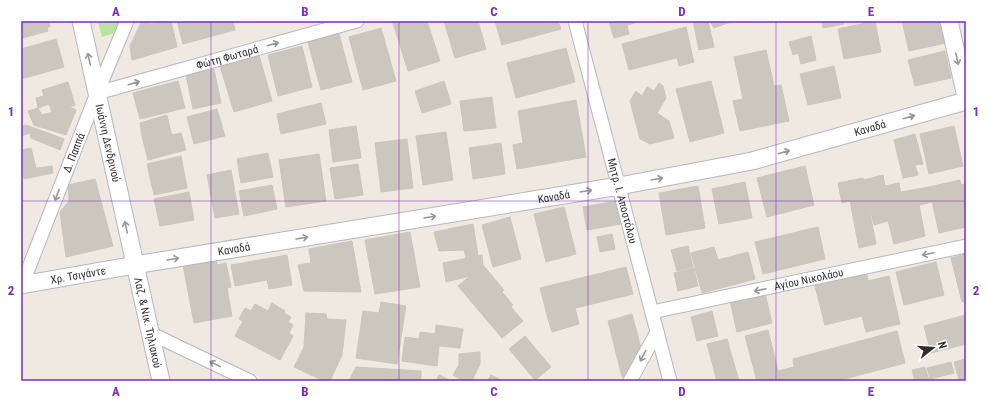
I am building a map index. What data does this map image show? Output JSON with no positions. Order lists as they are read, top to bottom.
{
  "streets": {
    "street": [
      "Φώτη Φωταρά",
      "Καναδά",
      "Ιωάννη Δενδρινού",
      "Δ. Παππά",
      "Μητρ. Ι. Αποστόλου",
      "Χρ. Τσιγάντε",
      "Αγίου Νικολάου",
      "Λαζ. & Νικ. Τηλιακού"
    ]
  },
  "crossings": [
    ["Φώτη Φωταρά", "Ιωάννη Δενδρινού"],
    ["Φώτη Φωταρά", "Δ. Παππά"],
    ["Καναδά", "Ιωάννη Δενδρινού"],
    ["Καναδά", "Μητρ. Ι. Αποστόλου"],
    ["Καναδά", "Χρ. Τσιγάντε"],
    ["Καναδά", "Λαζ. & Νικ. Τηλιακού"],
    ["Ιωάννη Δενδρινού", "Δ. Παππά"],
    ["Ιωάννη Δενδρινού", "Χρ. Τσιγάντε"],
    ["Ιωάννη Δενδρινού", "Λαζ. & Νικ. Τηλιακού"],
    ["Δ. Παππά", "Χρ. Τσιγάντε"],
    ["Μητρ. Ι. Αποστόλου", "Αγίου Νικολάου"],
    ["Χρ. Τσιγάντε", "Λαζ. & Νικ. Τηλιακού"]
  ],
  "one_way": [
    "Φώτη Φωταρά",
    "Καναδά",
    "Ιωάννη Δενδρινού",
    "Δ. Παππά",
    "Αγίου Νικολάου"
  ],
  "north": "right",
  "grid": {
    "columns": [
      "A",
      "B",
      "C",
      "D",
      "E"
    ],
    "rows": ["1", "2"]
  }
}
